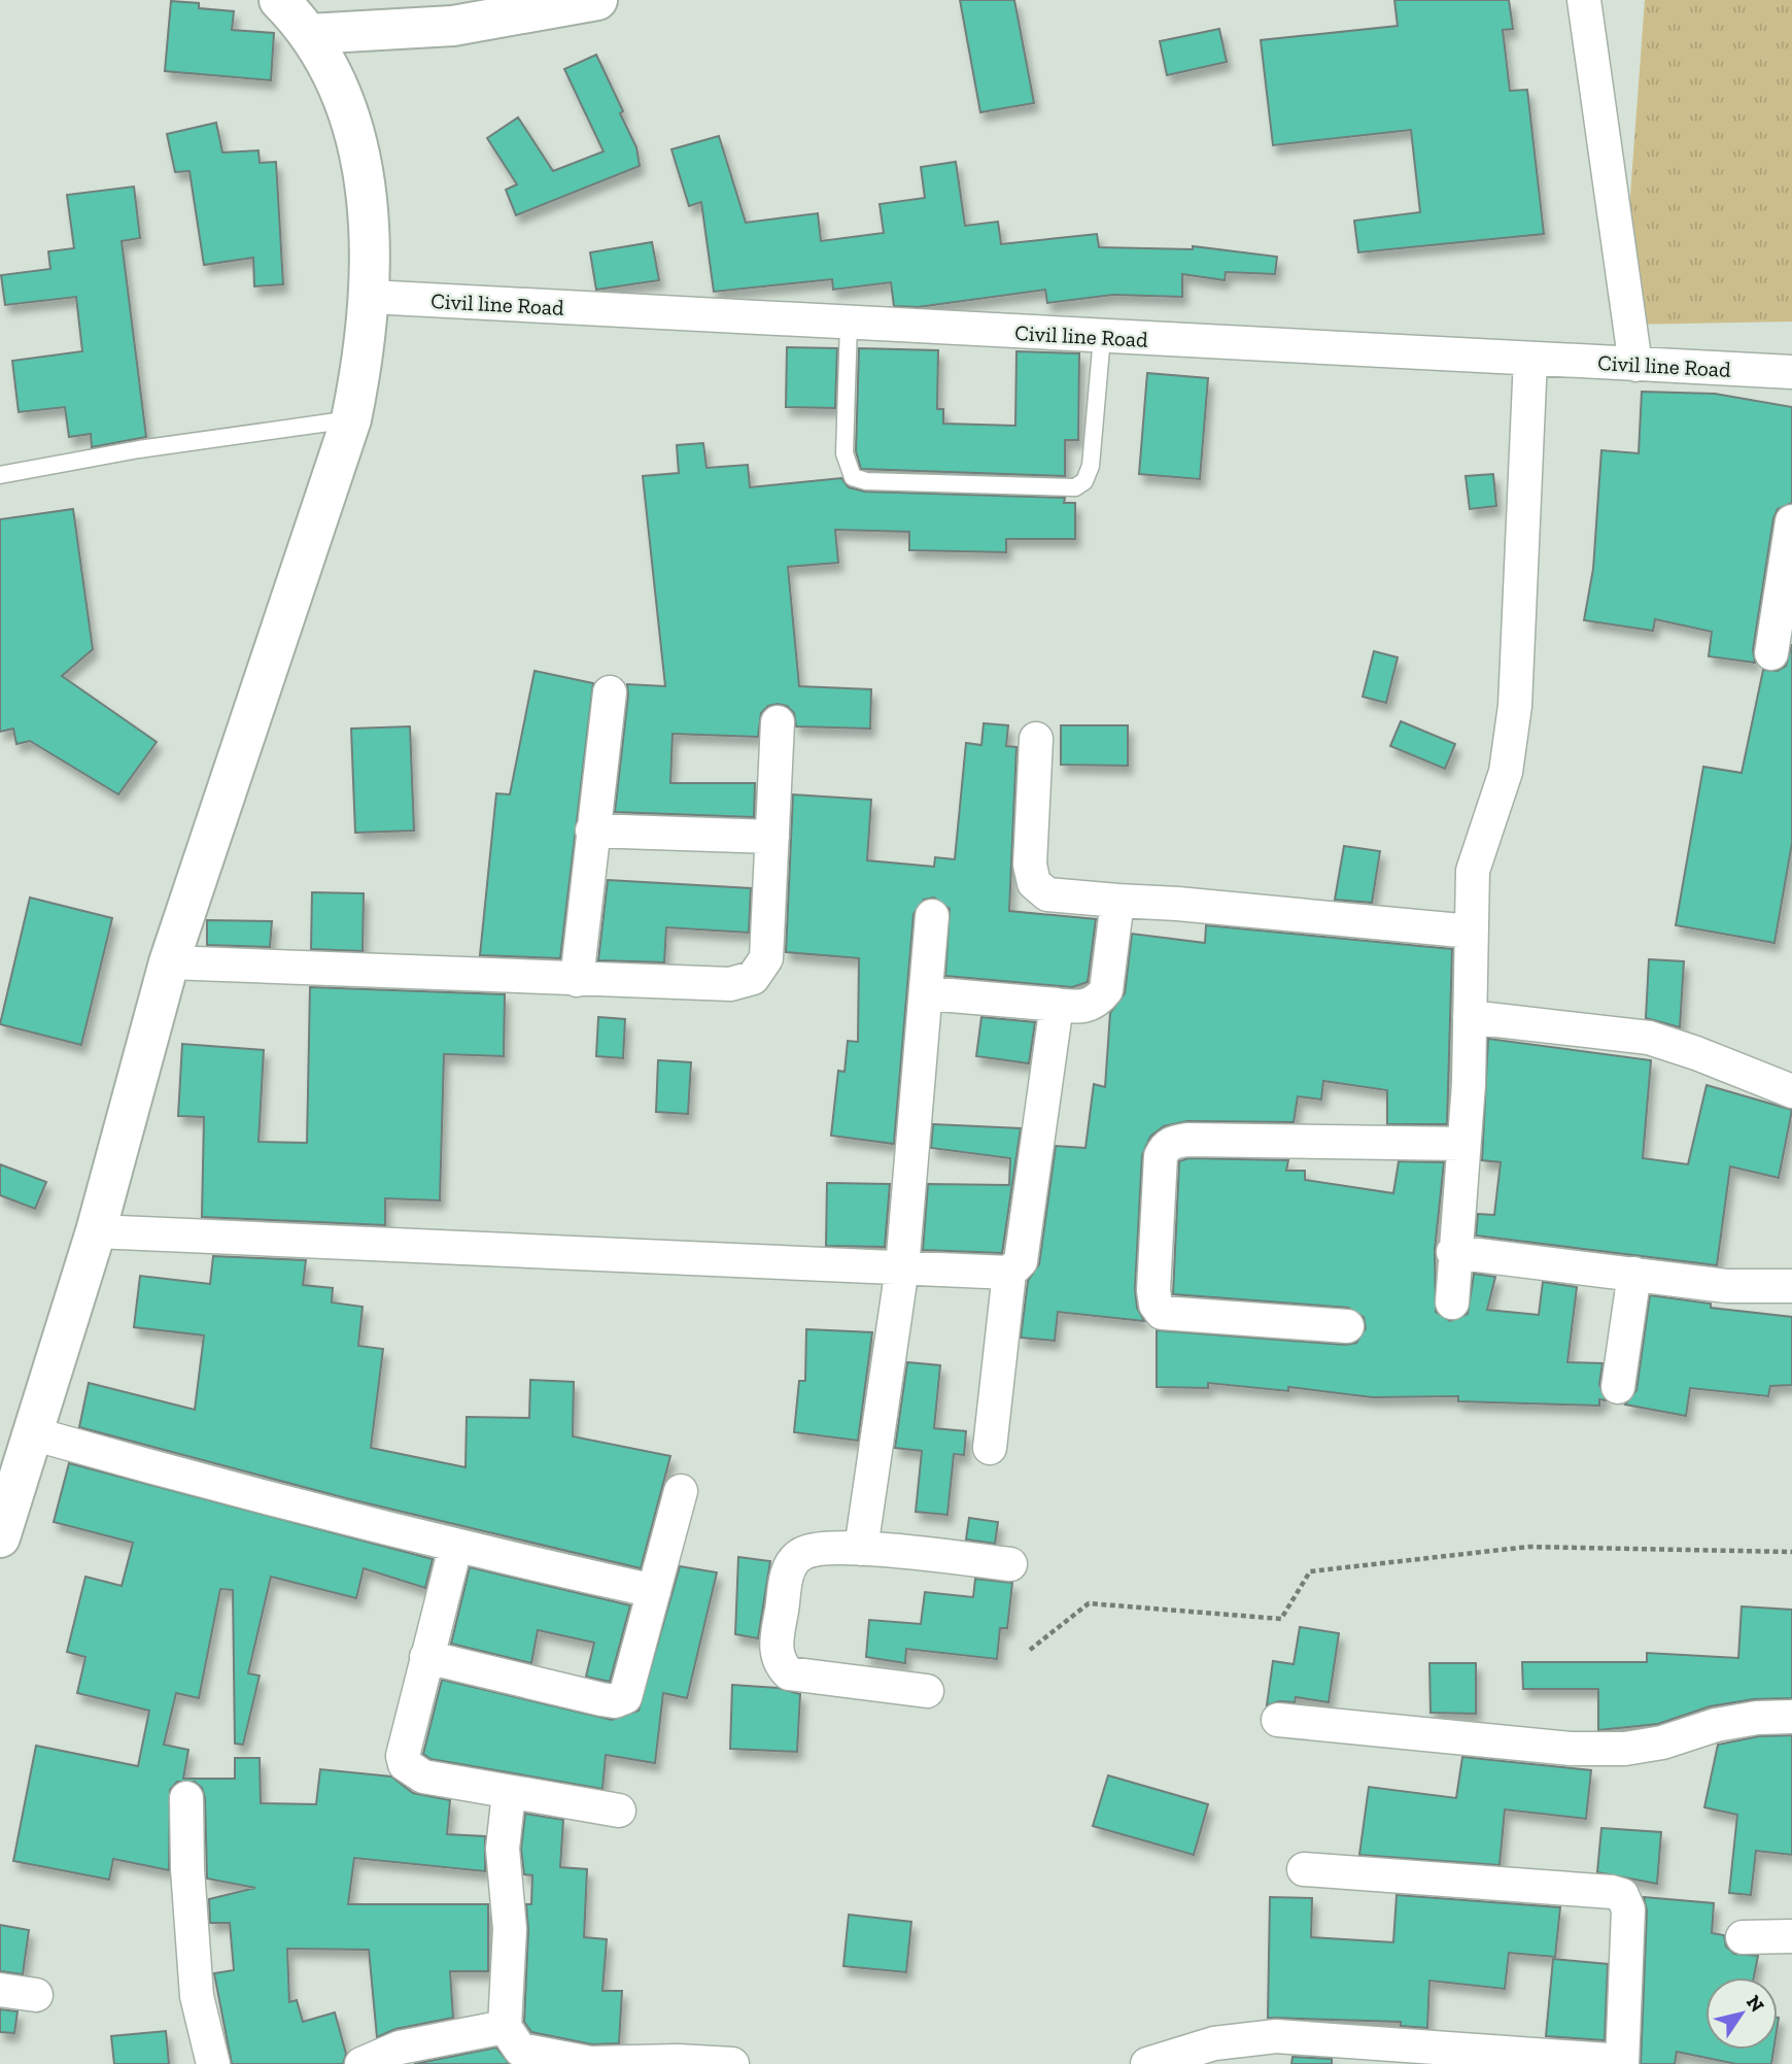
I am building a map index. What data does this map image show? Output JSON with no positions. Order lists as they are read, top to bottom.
{
  "streets": {
    "street": ["Civil line Road"]
  },
  "north": "top right"
}
